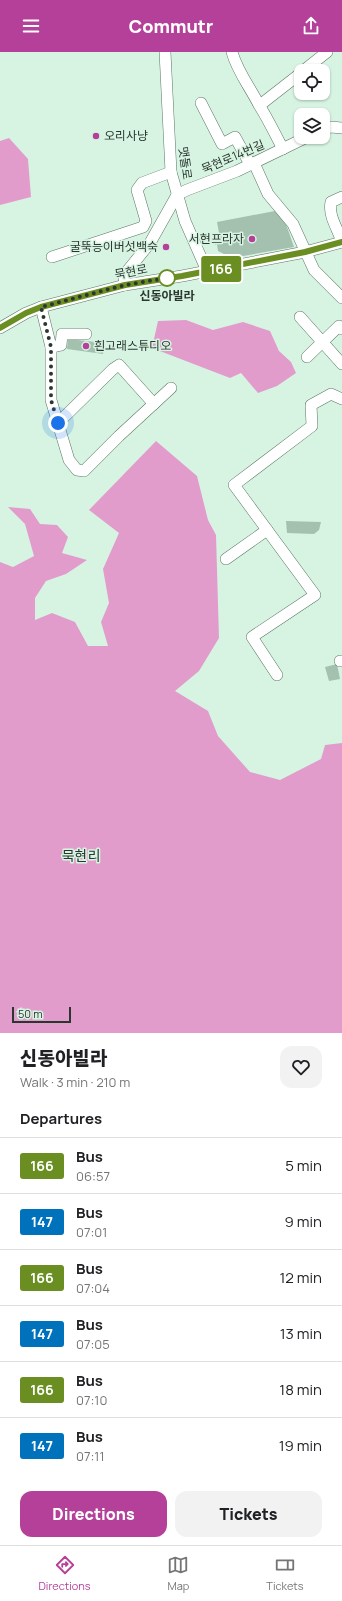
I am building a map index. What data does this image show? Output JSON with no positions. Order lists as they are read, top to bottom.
{
  "streets": {
    "street": ["묵현로14번길", "맷돌로", "묵현로"]
  },
  "crossings": [
    ["묵현로14번길", "맷돌로"],
    ["맷돌로", "묵현로"]
  ],
  "districts": ["묵현리"],
  "places": [
    "오리사냥",
    "서현프라자",
    "굴뚝능이버섯백숙",
    "신동아빌라",
    "흰고래스튜디오"
  ],
  "lines": ["bus line 166"],
  "scale_bar": "50 m",
  "page": {
    "header": "Commutr",
    "on_map": "166",
    "scale": "50 m",
    "heading": [
      ["신동아빌라", "Walk · 3 min · 210 m"],
      "Departures"
    ],
    "list": [
      {
        "mark": "166",
        "name": "Bus",
        "note": "06:57",
        "value": "5 min"
      },
      {
        "mark": "147",
        "name": "Bus",
        "note": "07:01",
        "value": "9 min"
      },
      {
        "mark": "166",
        "name": "Bus",
        "note": "07:04",
        "value": "12 min"
      },
      {
        "mark": "147",
        "name": "Bus",
        "note": "07:05",
        "value": "13 min"
      },
      {
        "mark": "166",
        "name": "Bus",
        "note": "07:10",
        "value": "18 min"
      },
      {
        "mark": "147",
        "name": "Bus",
        "note": "07:11",
        "value": "19 min"
      }
    ],
    "buttons": ["Directions", "Tickets"],
    "tabs": ["Directions", "Map", "Tickets"]
  }
}
